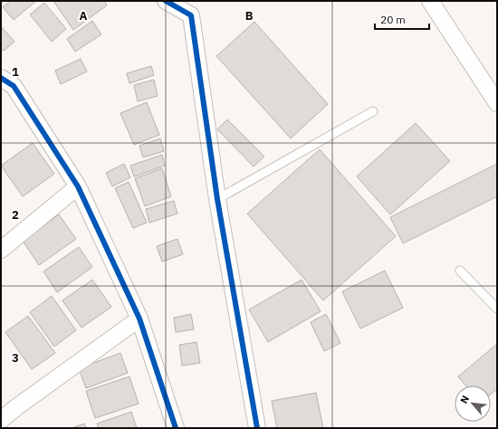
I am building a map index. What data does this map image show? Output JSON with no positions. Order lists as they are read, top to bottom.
{
  "scale_bar": "20 m",
  "north": "top left",
  "grid": {
    "columns": ["A", "B"],
    "rows": ["1", "2", "3"]
  }
}
